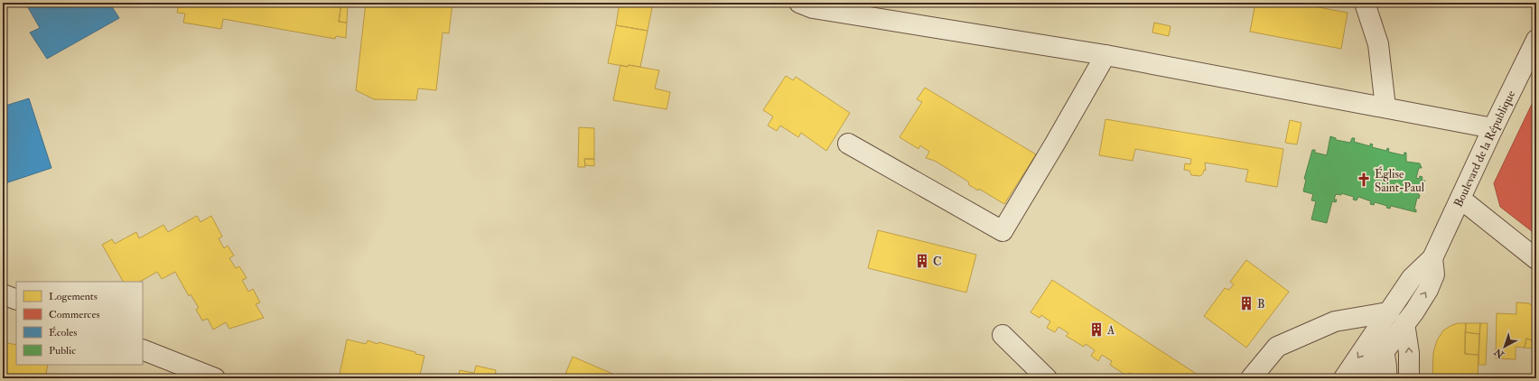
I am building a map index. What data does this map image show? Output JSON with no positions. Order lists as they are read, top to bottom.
{
  "streets": {
    "street": ["Boulevard de la République"]
  },
  "places": {
    "church": ["Église Saint-Paul"],
    "building": ["C", "B", "A"]
  },
  "legend": [
    "Logements",
    "Commerces",
    "Écoles",
    "Public"
  ],
  "north": "bottom left"
}
